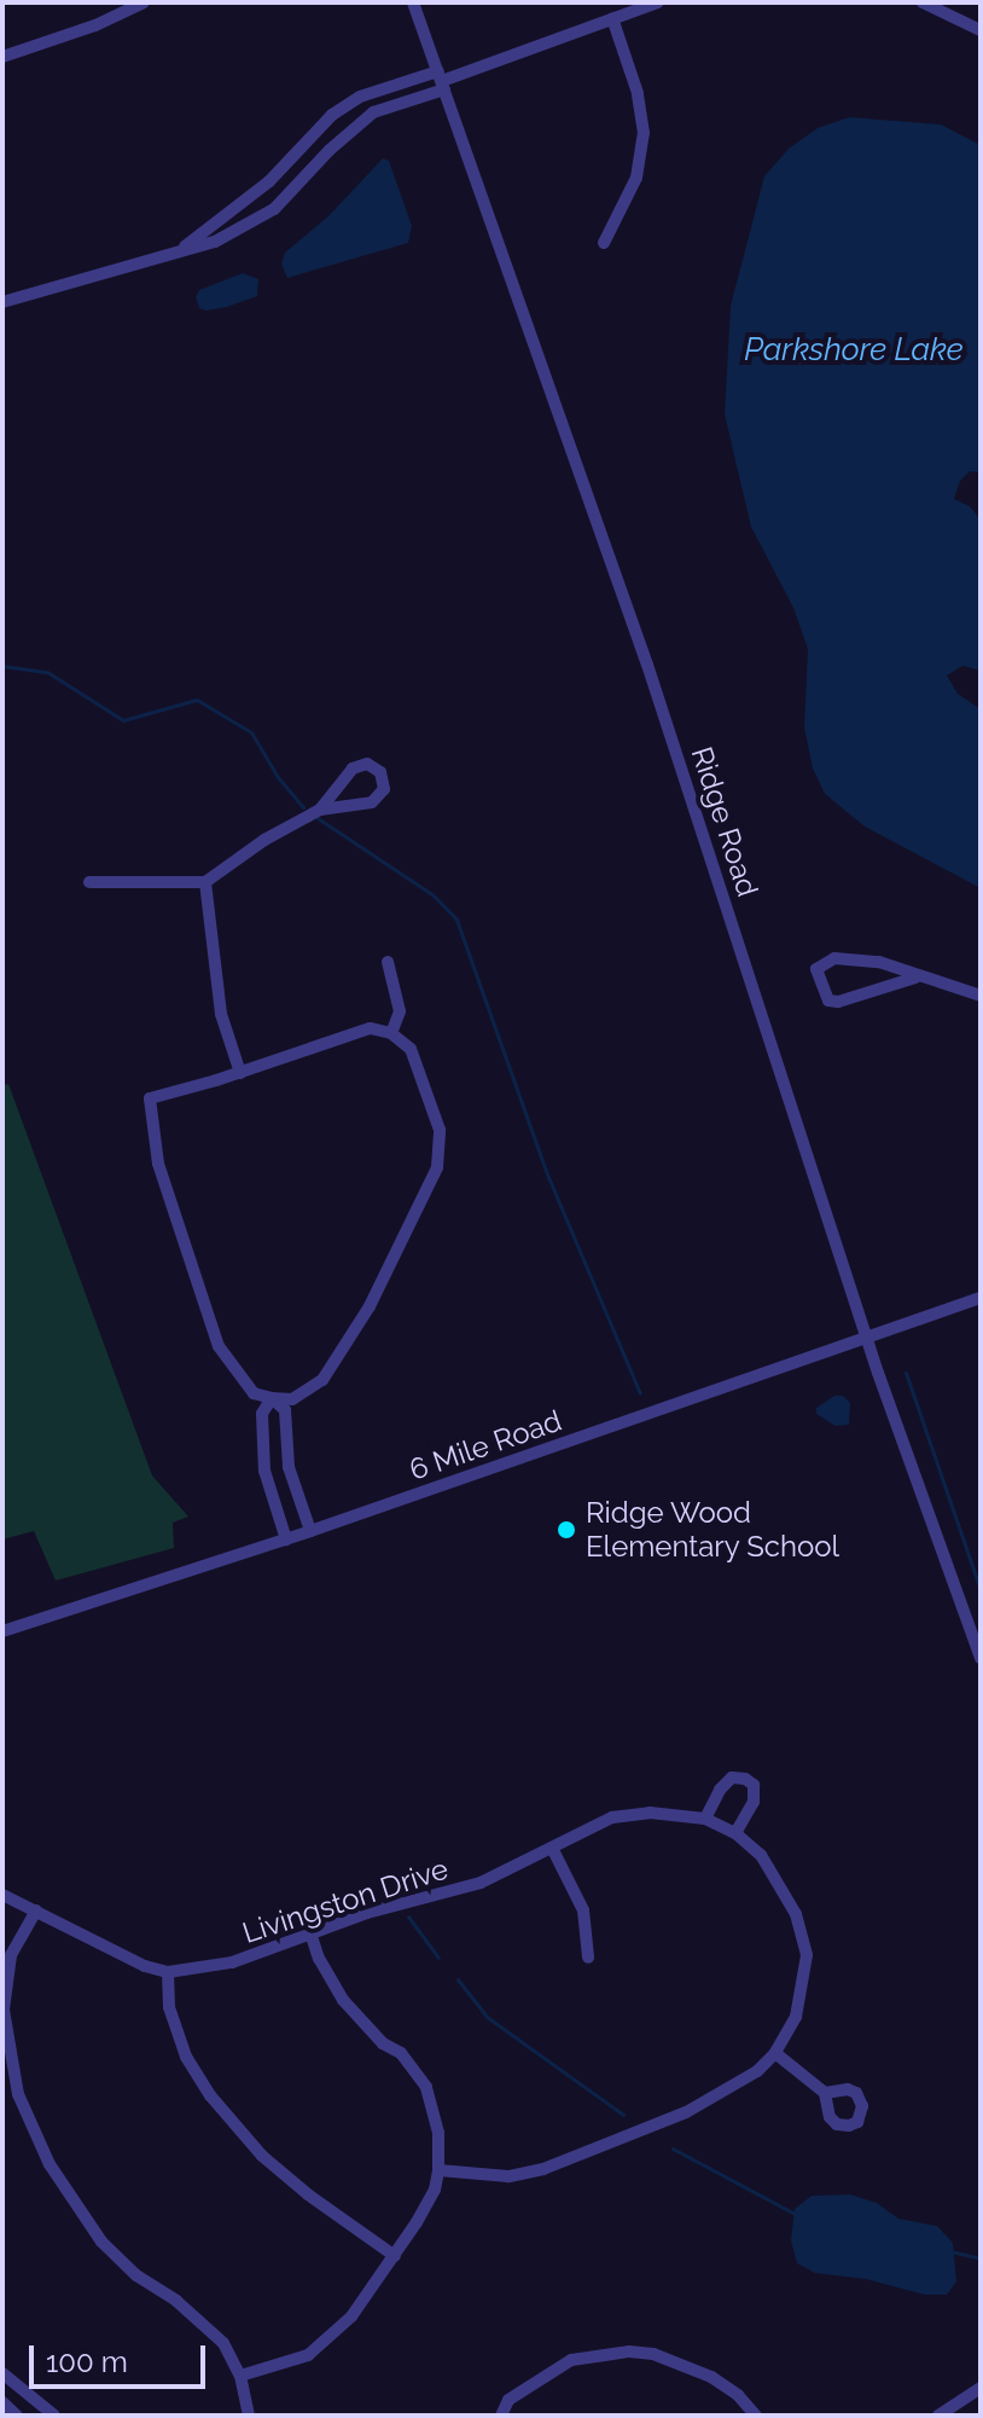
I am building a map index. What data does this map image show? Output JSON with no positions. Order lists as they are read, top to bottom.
{
  "streets": {
    "street": ["Ridge Road", "6 Mile Road", "Livingston Drive"]
  },
  "crossings": [
    ["Ridge Road", "6 Mile Road"]
  ],
  "water": ["Parkshore Lake"],
  "places": ["Ridge Wood Elementary School"],
  "scale_bar": "100 m"
}
